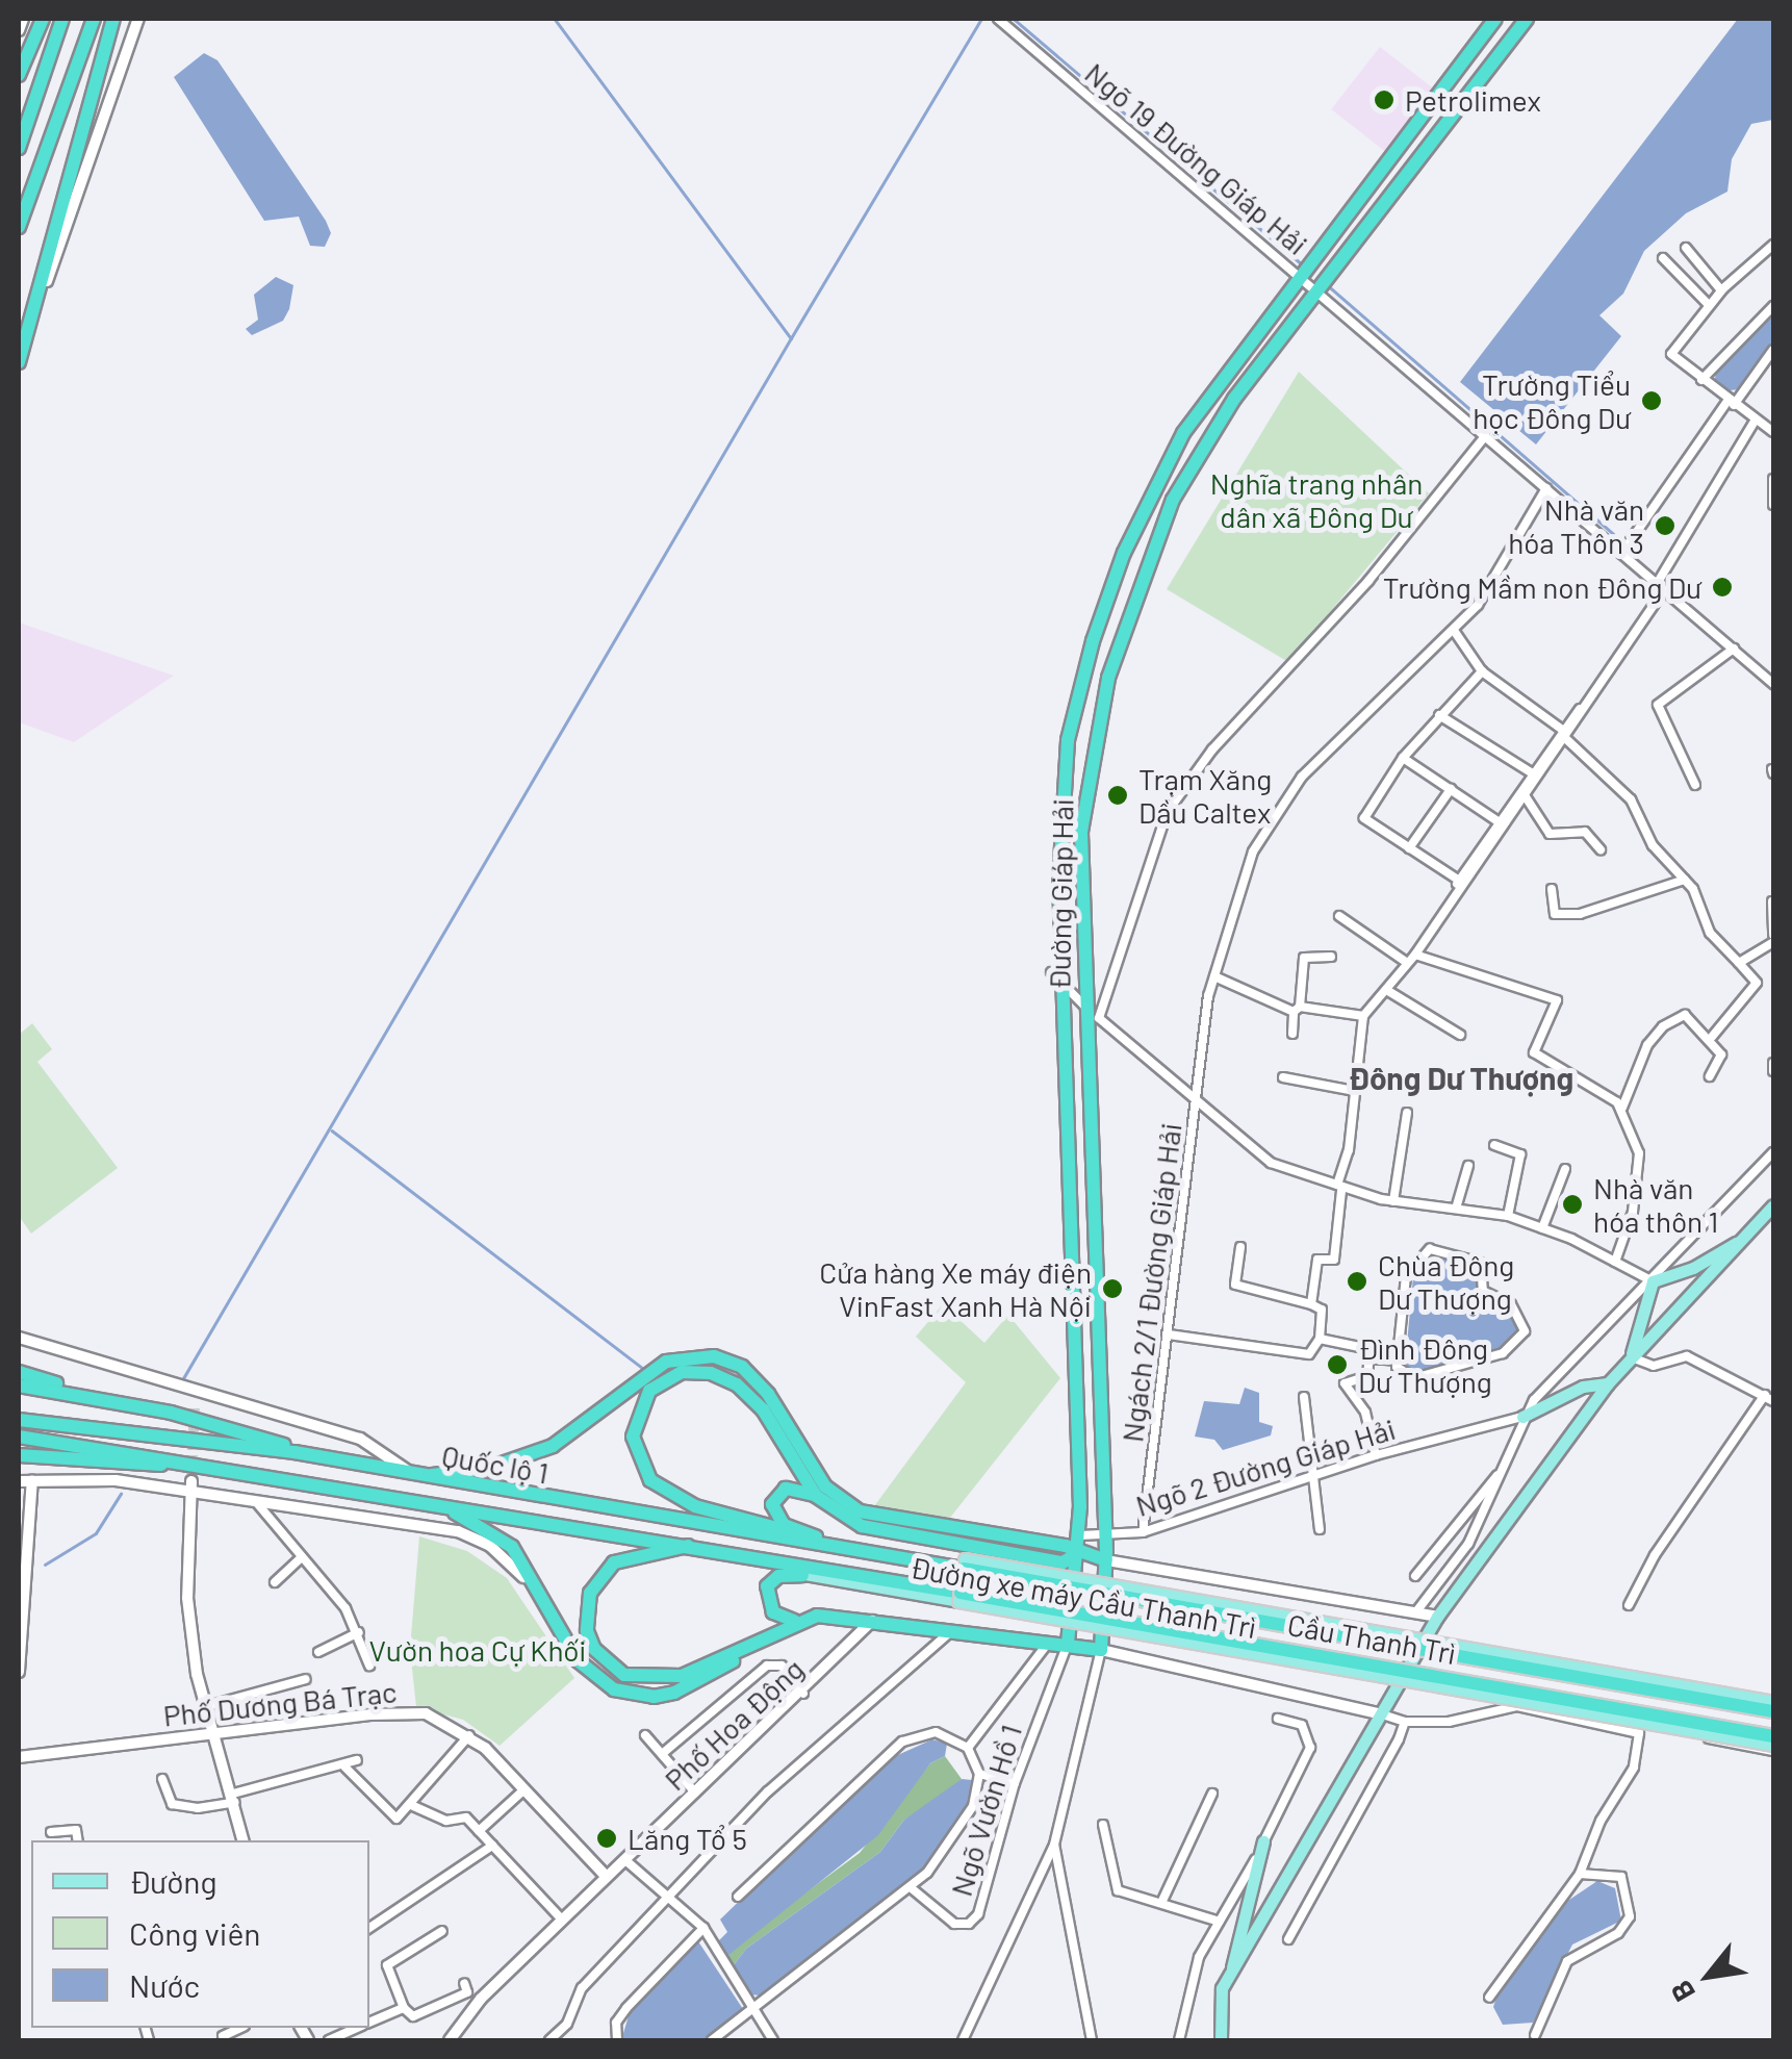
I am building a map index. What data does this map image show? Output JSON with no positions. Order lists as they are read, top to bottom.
{
  "streets": {
    "highway": ["Đường Giáp Hải", "Quốc lộ 1", "Cầu Thanh Trì"],
    "main road": ["Đường xe máy Cầu Thanh Trì", "Phố Dương Bá Trạc", "Phố Hoa Động"],
    "street": [
      "Ngõ 19 Đường Giáp Hải",
      "Ngách 2/1 Đường Giáp Hải",
      "Ngõ 2 Đường Giáp Hải",
      "Ngõ Vườn Hồ 1"
    ]
  },
  "crossings": [
    ["Ngõ 19 Đường Giáp Hải", "Đường Giáp Hải"],
    ["Ngõ 19 Đường Giáp Hải", "Ngách 2/1 Đường Giáp Hải"],
    ["Đường Giáp Hải", "Ngõ 2 Đường Giáp Hải"],
    ["Đường Giáp Hải", "Ngõ Vườn Hồ 1"],
    ["Ngách 2/1 Đường Giáp Hải", "Ngõ 2 Đường Giáp Hải"],
    ["Quốc lộ 1", "Đường xe máy Cầu Thanh Trì"],
    ["Quốc lộ 1", "Cầu Thanh Trì"],
    ["Đường xe máy Cầu Thanh Trì", "Cầu Thanh Trì"],
    ["Phố Dương Bá Trạc", "Phố Hoa Động"]
  ],
  "districts": ["Đông Dư Thượng"],
  "parks": ["Nghĩa trang nhân dân xã Đông Dư", "Vườn hoa Cự Khối"],
  "places": [
    "Petrolimex",
    "Trường Tiểu học Đông Dư",
    "Nhà văn hóa Thôn 3",
    "Trường Mầm non Đông Dư",
    "Trạm Xăng Dầu Caltex",
    "Nhà văn hóa thôn 1",
    "Chùa Đông Dư Thượng",
    "Cửa hàng Xe máy điện VinFast Xanh Hà Nội",
    "Đình Đông Dư Thượng",
    "Lăng Tổ 5"
  ],
  "legend": ["Đường", "Công viên", "Nước"],
  "north": "bottom left"
}
